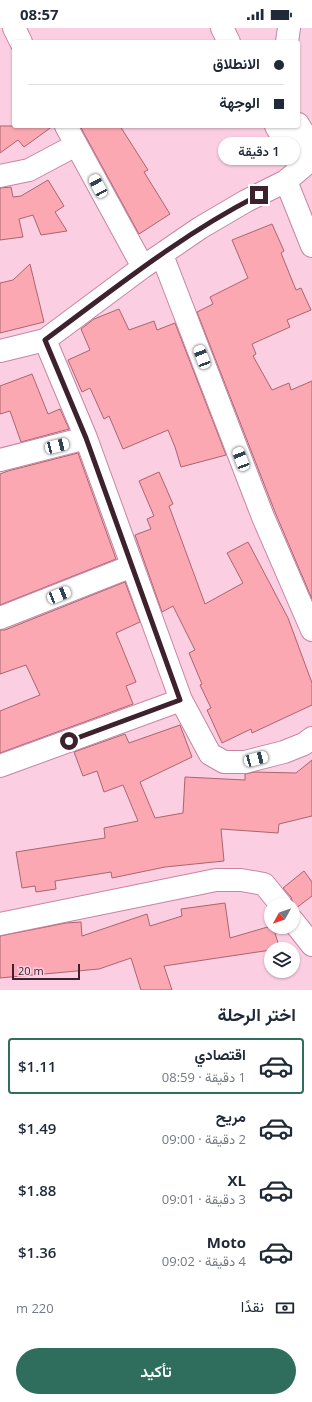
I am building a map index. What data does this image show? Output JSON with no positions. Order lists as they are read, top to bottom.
{
  "scale_bar": "20 m",
  "north": "bottom left",
  "page": {
    "status": "08:57",
    "banner": ["الانطلاق", "الوجهة"],
    "bubble": "1 دقيقة",
    "scale": "20 m",
    "heading": "اختر الرحلة",
    "list": [
      {
        "name": "اقتصادي",
        "note": "1 دقيقة · 08:59",
        "value": "$1.11"
      },
      {
        "name": "مريح",
        "note": "2 دقيقة · 09:00",
        "value": "$1.49"
      },
      {
        "name": "XL",
        "note": "3 دقيقة · 09:01",
        "value": "$1.88"
      },
      {
        "name": "Moto",
        "note": "4 دقيقة · 09:02",
        "value": "$1.36"
      }
    ],
    "pay": ["نقدًا", "220 m"],
    "buttons": "تأكيد"
  }
}
